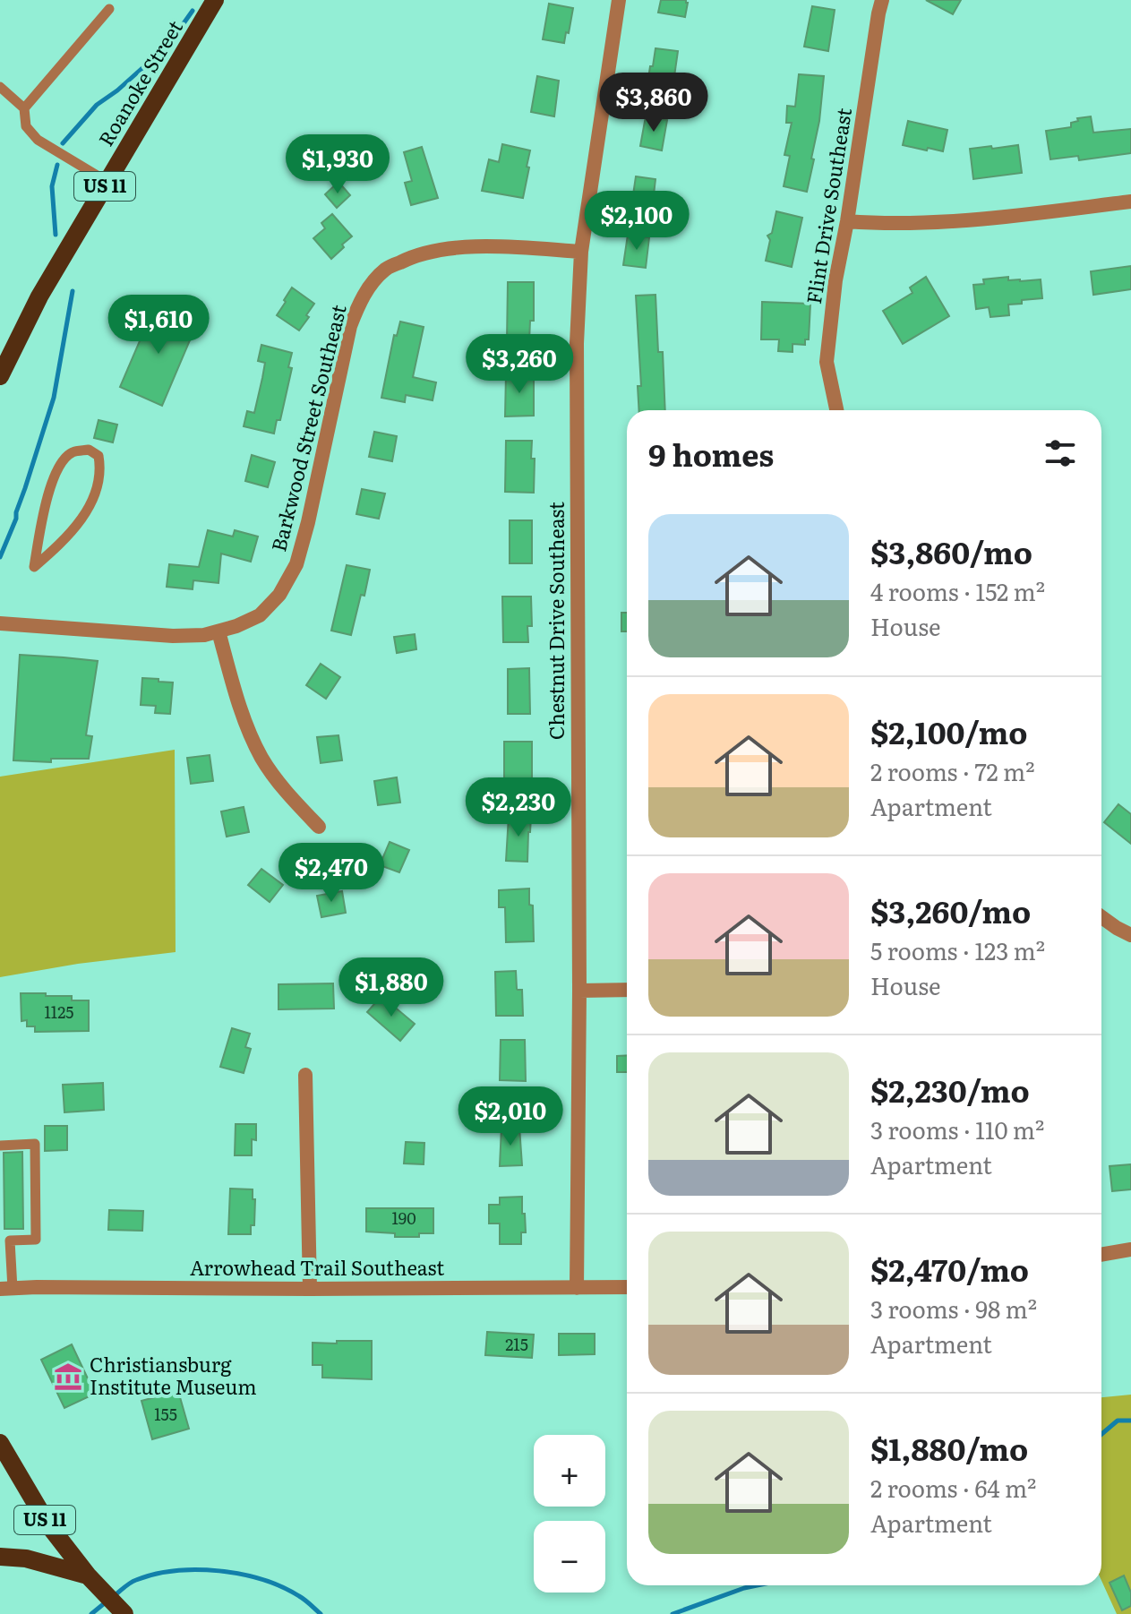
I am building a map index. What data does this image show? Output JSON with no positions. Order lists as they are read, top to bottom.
{
  "streets": {
    "main road": ["Roanoke Street", "US 11"],
    "street": [
      "Flint Drive Southeast",
      "Barkwood Street Southeast",
      "Chestnut Drive Southeast",
      "Arrowhead Trail Southeast"
    ]
  },
  "crossings": [
    ["Barkwood Street Southeast", "Chestnut Drive Southeast"],
    ["Chestnut Drive Southeast", "Arrowhead Trail Southeast"]
  ],
  "places": {
    "museum": ["Christiansburg Institute Museum"]
  },
  "house_numbers": [
    "1125",
    "190",
    "215",
    "155"
  ],
  "page": {
    "price": [
      "$3,860",
      "$1,930",
      "$2,100",
      "$1,610",
      "$3,260",
      "$2,230",
      "$2,470",
      "$1,880",
      "$2,010"
    ],
    "heading": "9 homes",
    "list": [
      {
        "name": "$3,860/mo",
        "note": "4 rooms · 152 m² · House"
      },
      {
        "name": "$2,100/mo",
        "note": "2 rooms · 72 m² · Apartment"
      },
      {
        "name": "$3,260/mo",
        "note": "5 rooms · 123 m² · House"
      },
      {
        "name": "$2,230/mo",
        "note": "3 rooms · 110 m² · Apartment"
      },
      {
        "name": "$2,470/mo",
        "note": "3 rooms · 98 m² · Apartment"
      },
      {
        "name": "$1,880/mo",
        "note": "2 rooms · 64 m² · Apartment"
      }
    ],
    "map_buttons": ["+", "−"]
  }
}
